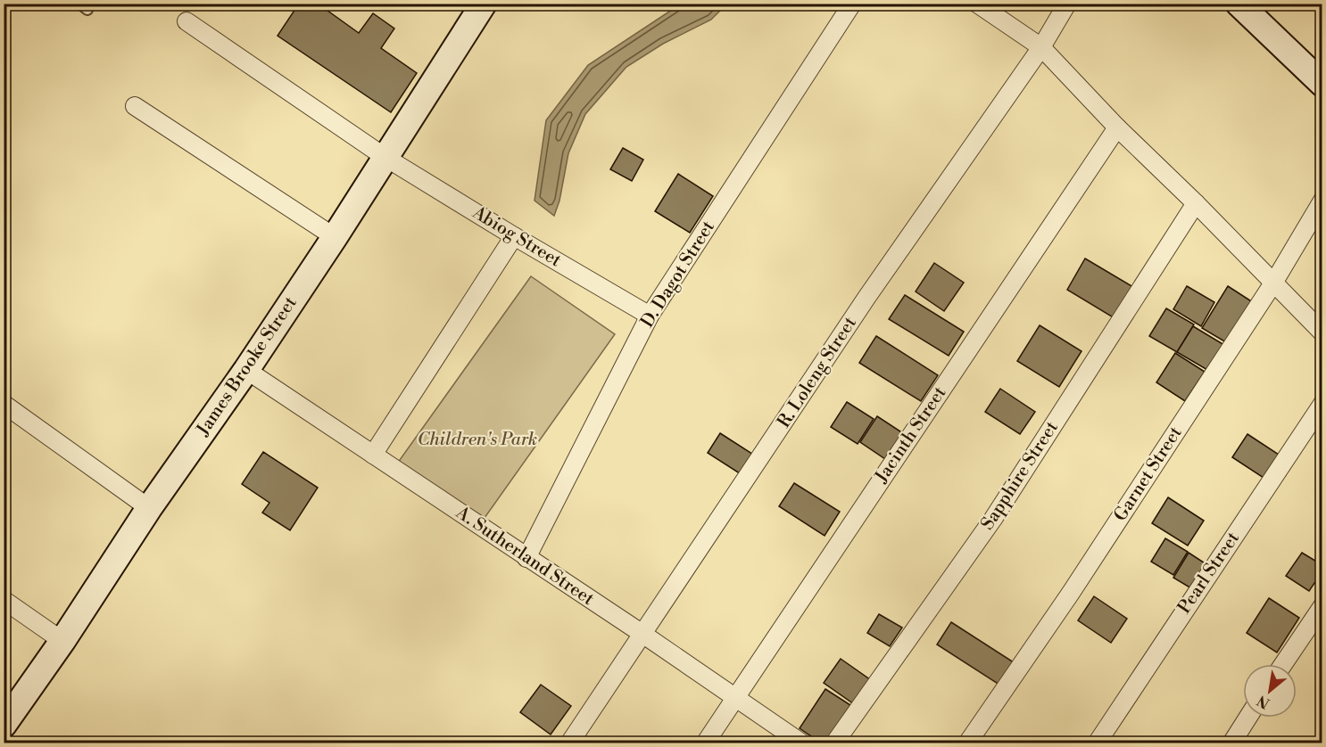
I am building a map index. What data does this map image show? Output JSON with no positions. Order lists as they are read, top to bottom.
{
  "streets": {
    "street": [
      "Abiog Street",
      "D. Dagot Street",
      "James Brooke Street",
      "R. Loleng Street",
      "Jacinth Street",
      "Garnet Street",
      "Sapphire Street",
      "A. Sutherland Street",
      "Pearl Street"
    ]
  },
  "crossings": [
    ["Abiog Street", "D. Dagot Street"],
    ["Abiog Street", "James Brooke Street"],
    ["D. Dagot Street", "A. Sutherland Street"],
    ["James Brooke Street", "A. Sutherland Street"],
    ["R. Loleng Street", "A. Sutherland Street"],
    ["Jacinth Street", "A. Sutherland Street"]
  ],
  "parks": ["Children's Park"],
  "north": "bottom left"
}
